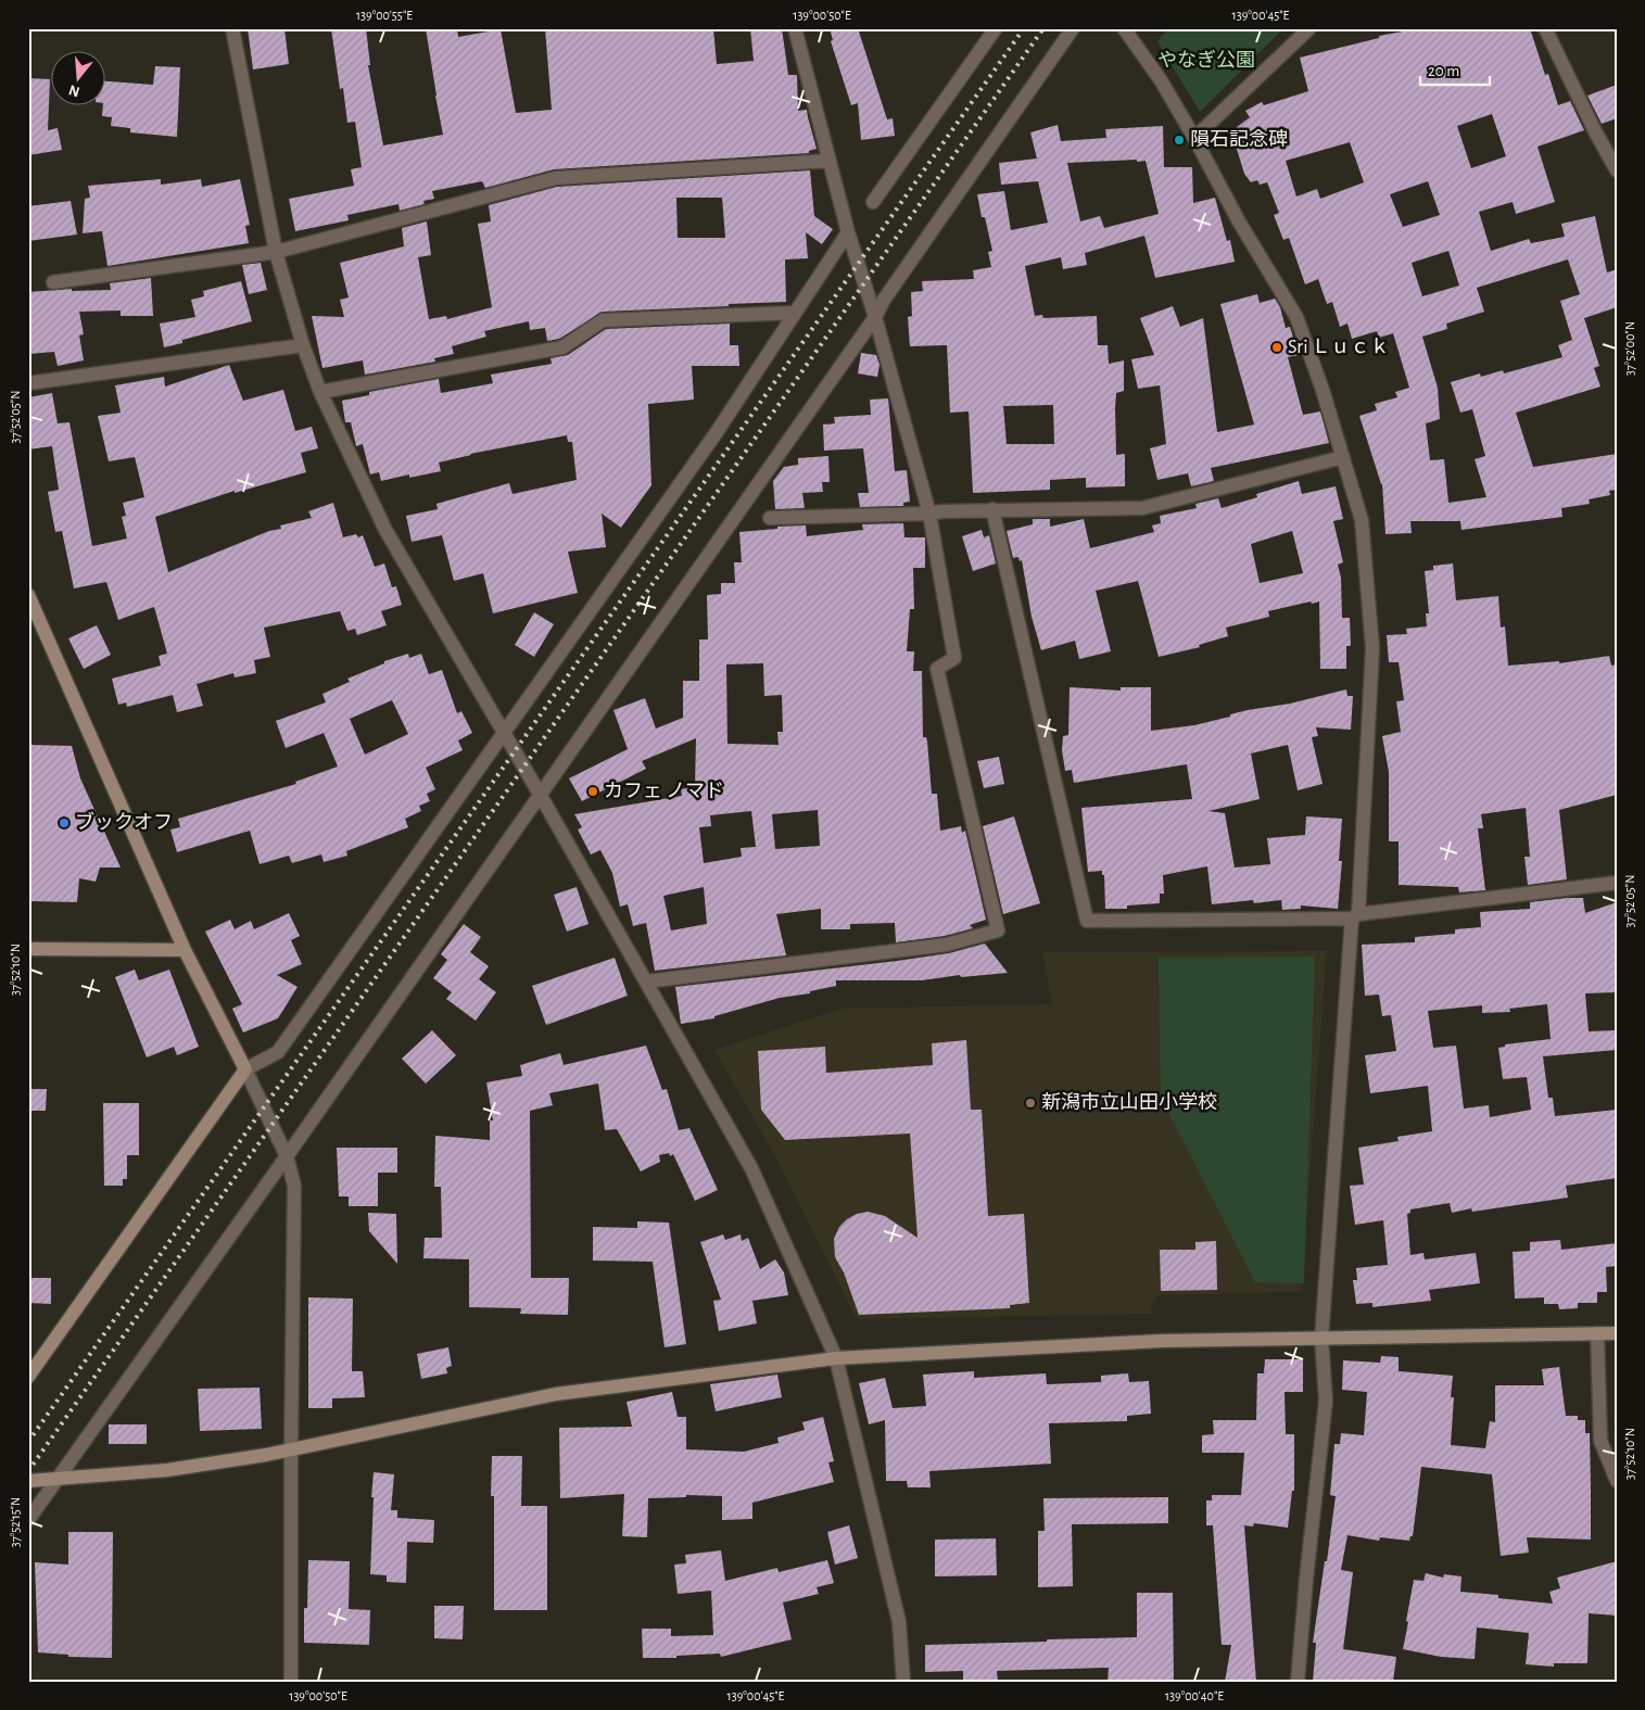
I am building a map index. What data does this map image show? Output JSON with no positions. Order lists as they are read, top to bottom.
{
  "parks": ["やなぎ公園"],
  "places": [
    "隕石記念碑",
    "Sri Ｌｕｃｋ",
    "カフェ ノマド",
    "ブックオフ",
    "新潟市立山田小学校"
  ],
  "scale_bar": "20 m",
  "north": "bottom",
  "coordinates": [
    "139°00'55\"E",
    "139°00'50\"E",
    "139°00'45\"E",
    "37°52'00\"N",
    "37°52'05\"N",
    "37°52'10\"N",
    "37°52'15\"N",
    "139°00'40\"E"
  ]
}
